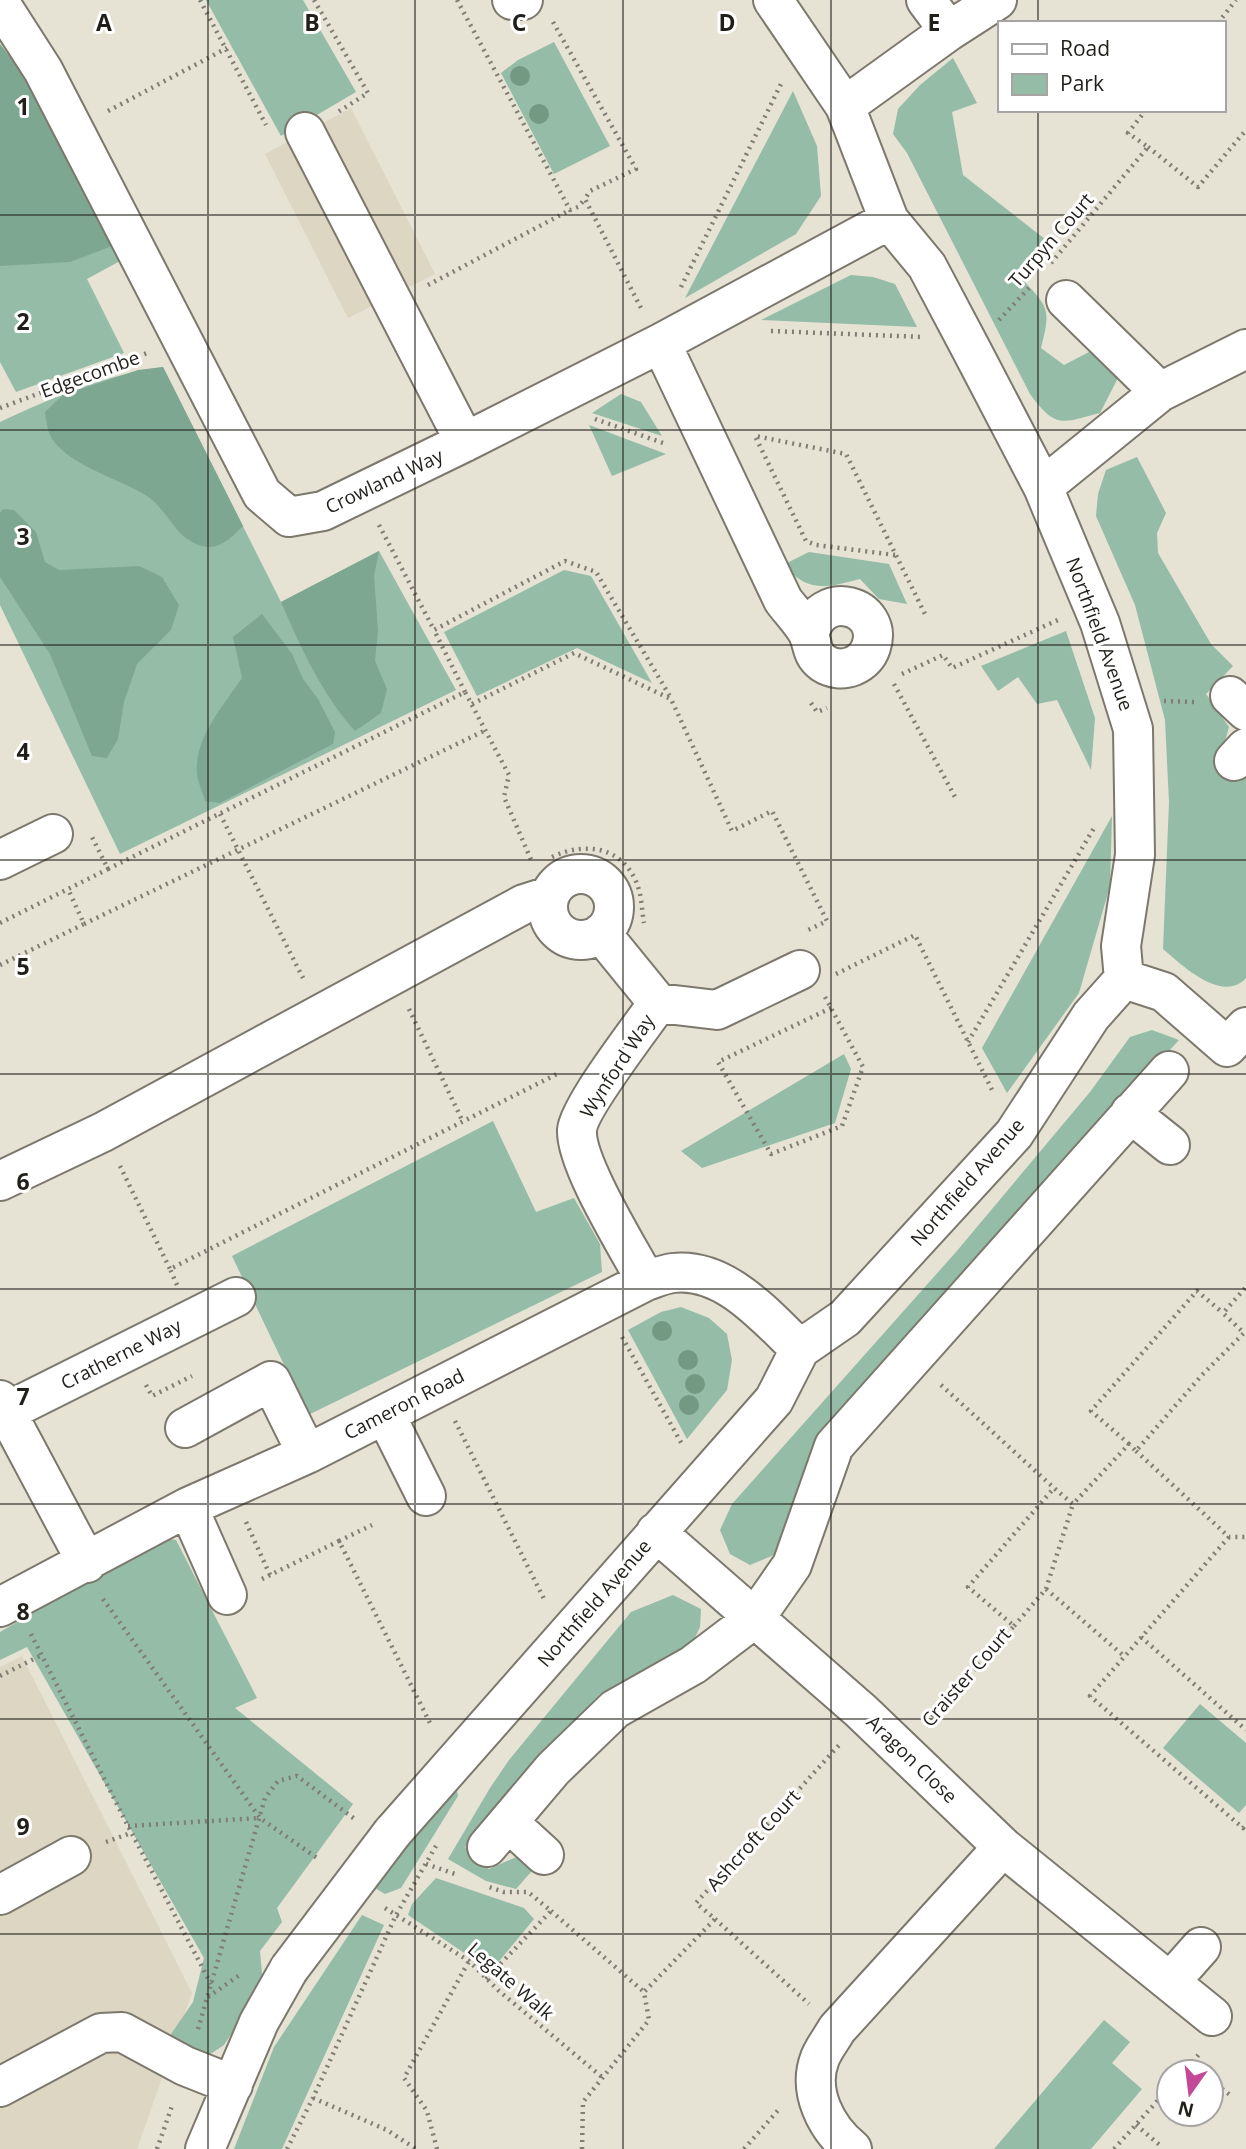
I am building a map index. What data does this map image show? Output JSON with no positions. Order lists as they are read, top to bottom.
{
  "streets": {
    "street": [
      "Crowland Way",
      "Northfield Avenue",
      "Wynford Way",
      "Cratherne Way",
      "Cameron Road",
      "Aragon Close"
    ],
    "path": [
      "Turpyn Court",
      "Edgecombe",
      "Craister Court",
      "Ashcroft Court",
      "Legate Walk"
    ]
  },
  "crossings": [
    ["Turpyn Court", "Northfield Avenue"],
    ["Edgecombe", "Crowland Way"],
    ["Crowland Way", "Northfield Avenue"],
    ["Northfield Avenue", "Cameron Road"],
    ["Northfield Avenue", "Aragon Close"],
    ["Wynford Way", "Cameron Road"],
    ["Cratherne Way", "Cameron Road"],
    ["Craister Court", "Aragon Close"]
  ],
  "legend": ["Road", "Park"],
  "north": "bottom",
  "grid": {
    "columns": [
      "A",
      "B",
      "C",
      "D",
      "E"
    ],
    "rows": [
      "1",
      "2",
      "3",
      "4",
      "5",
      "6",
      "7",
      "8",
      "9"
    ]
  }
}
